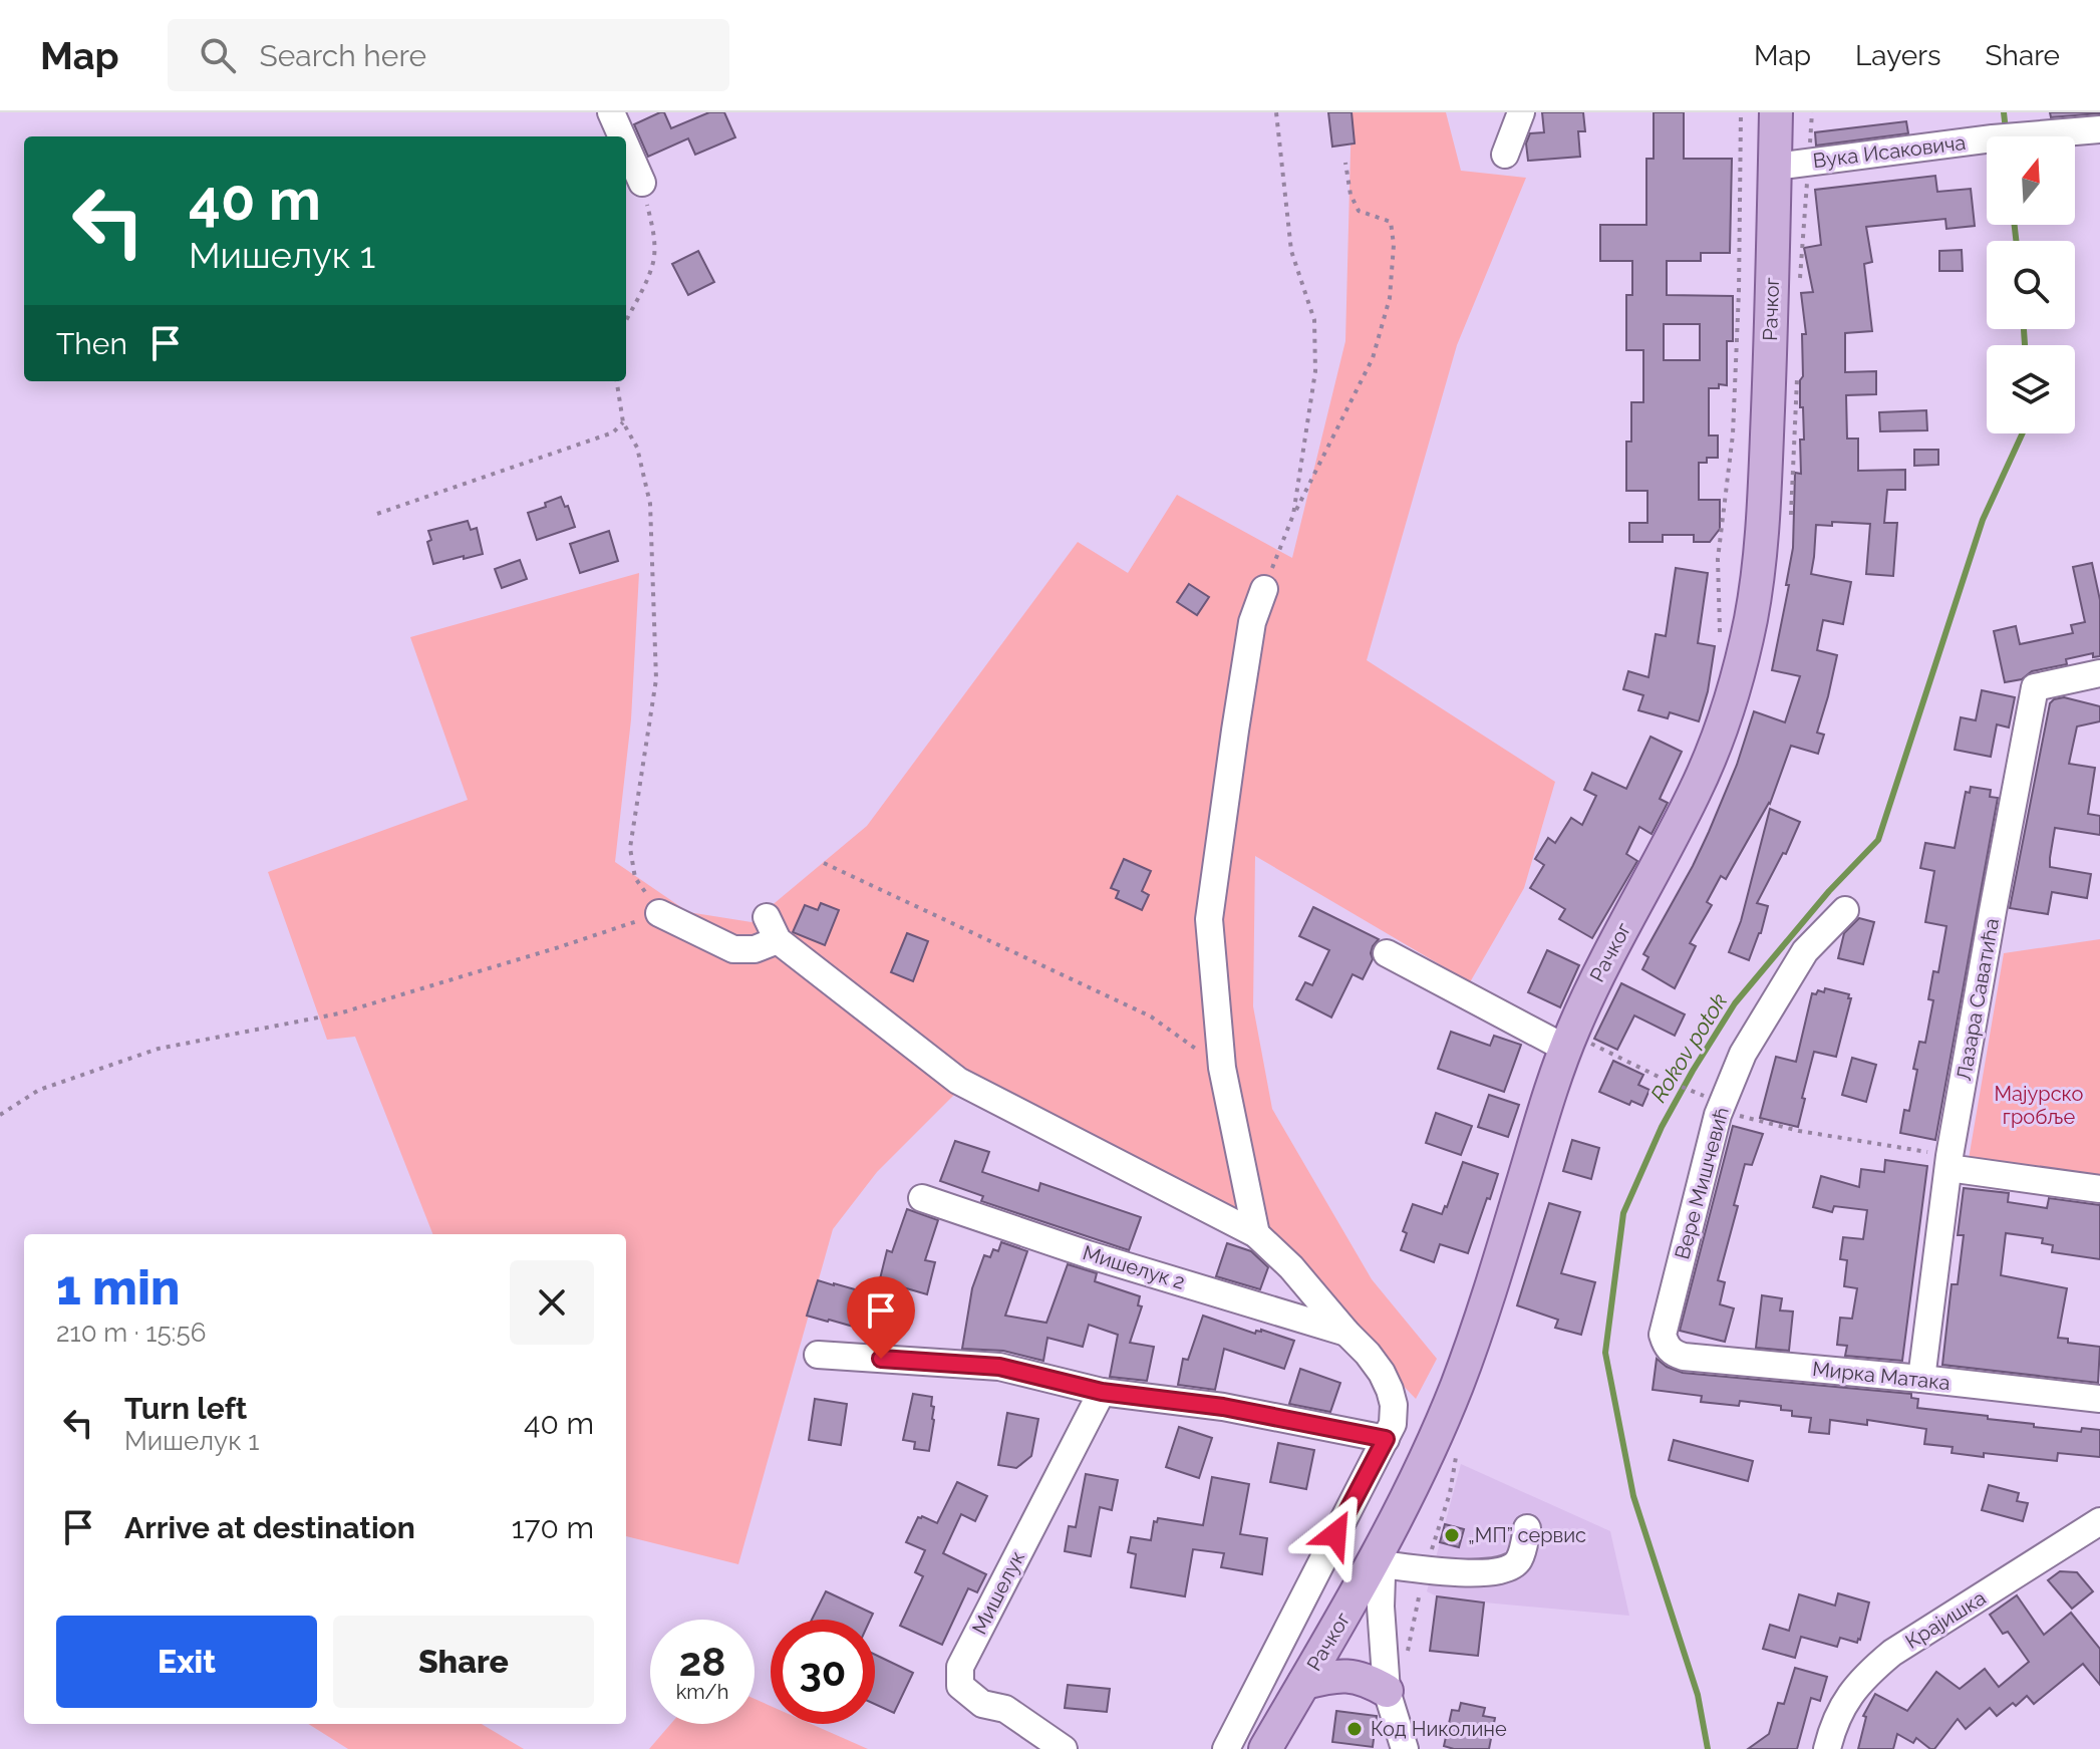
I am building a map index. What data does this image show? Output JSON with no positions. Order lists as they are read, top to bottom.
{
  "streets": {
    "main road": ["Рачког"],
    "street": [
      "Вука Исаковича",
      "Лазара Саватића",
      "Вере Мишчевић",
      "Мишелук 2",
      "Мирка Матака",
      "Мишелук",
      "Крајишка"
    ]
  },
  "crossings": [
    ["Вука Исаковича", "Рачког"],
    ["Лазара Саватића", "Мирка Матака"],
    ["Вере Мишчевић", "Мирка Матака"]
  ],
  "water": ["Rokov potok"],
  "parks": ["Мајурско гробље"],
  "places": ["„МП” сервис", "Код Николине"],
  "north": "top",
  "page": {
    "header": "Map",
    "search": "Search here",
    "nav": ["Map", "Layers", "Share"],
    "turn": ["40 m", "Мишелук 1"],
    "then": "Then",
    "heading": ["1 min", "210 m · 15:56"],
    "list": [
      {
        "name": "Turn left",
        "note": "Мишелук 1",
        "value": "40 m"
      },
      {
        "name": "Arrive at destination",
        "value": "170 m"
      }
    ],
    "buttons": ["Exit", "Share"],
    "speed": "28 km/h",
    "limit": "30"
  }
}
